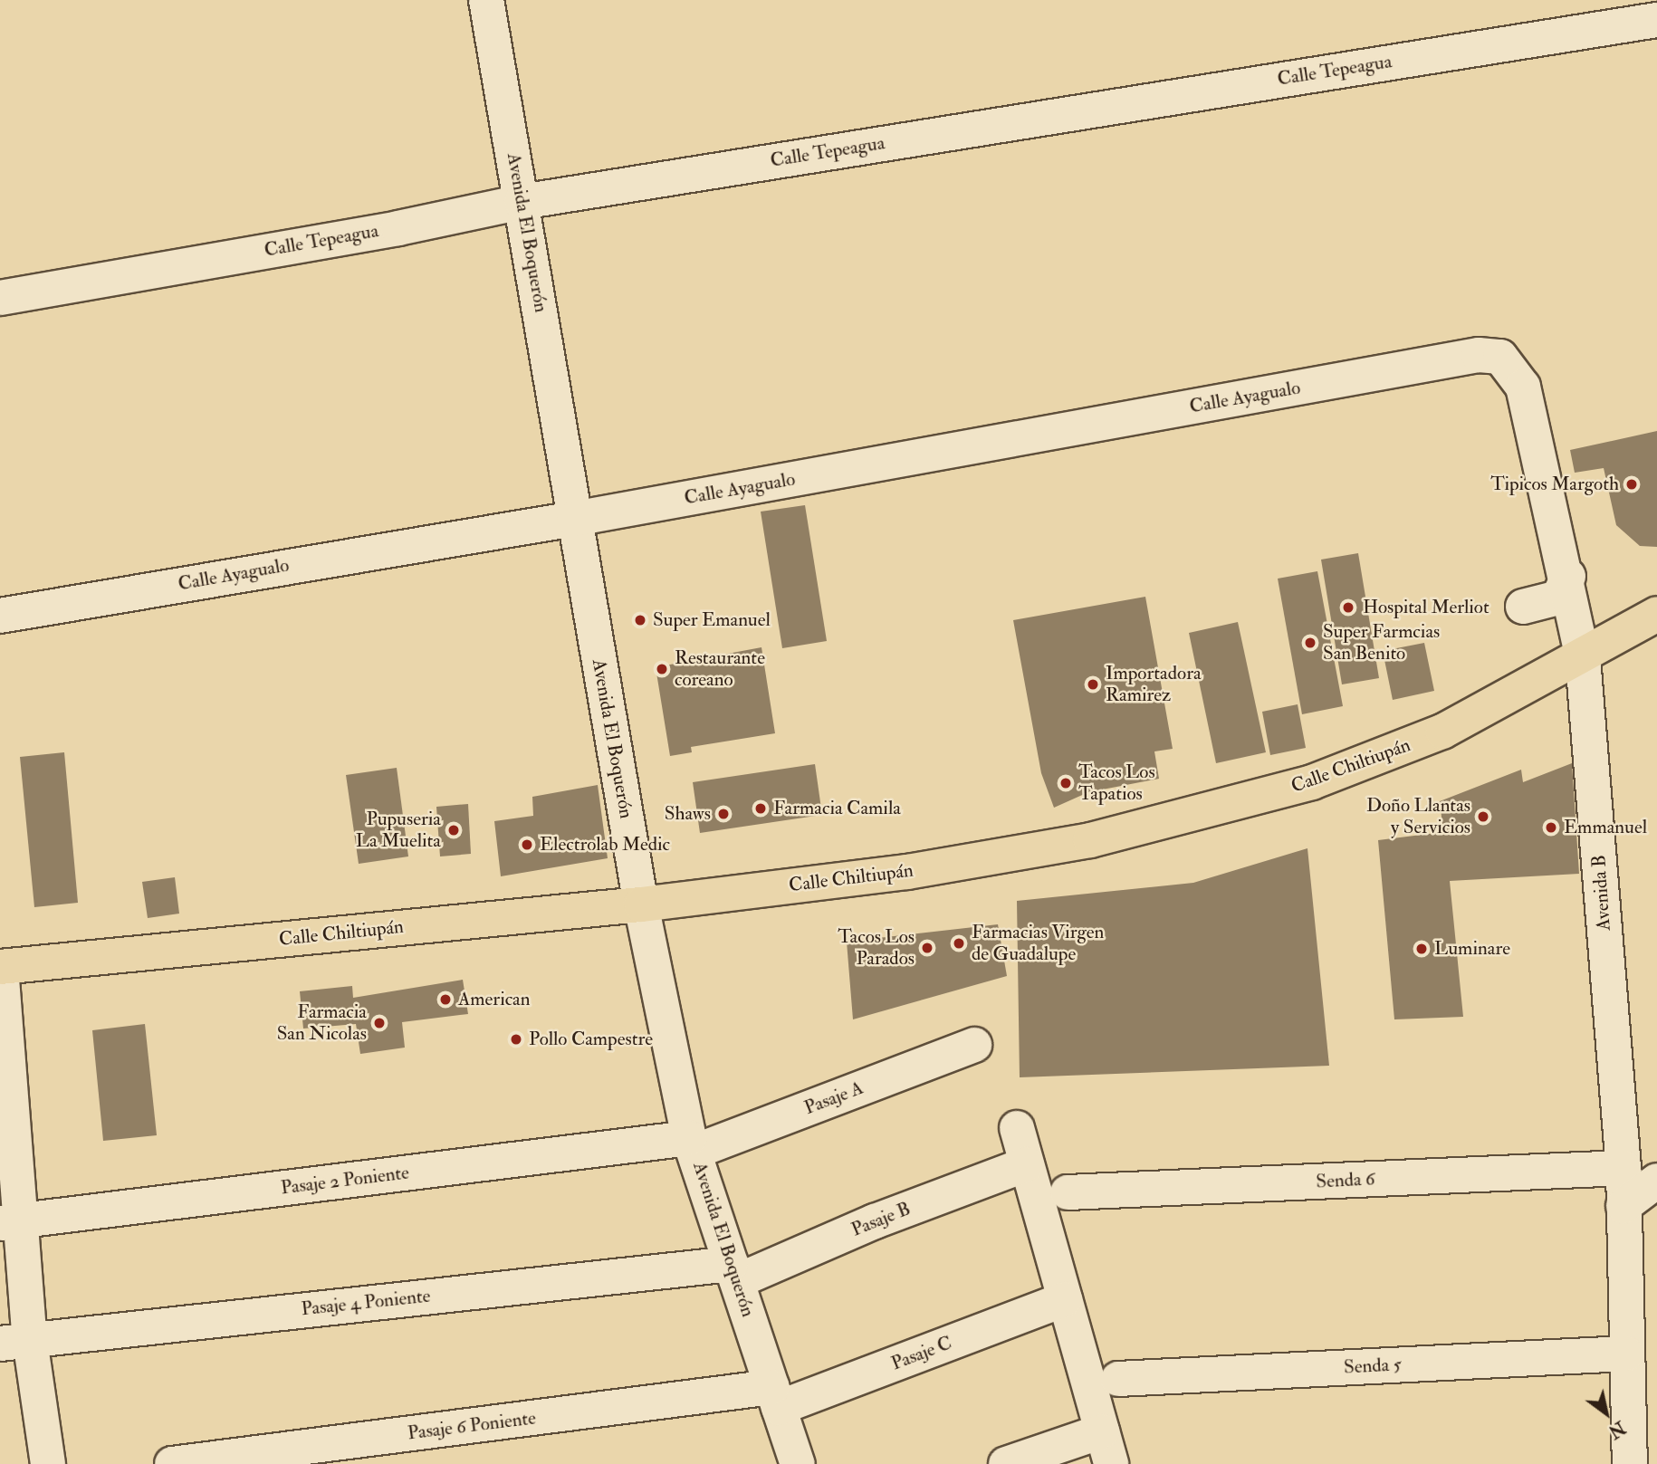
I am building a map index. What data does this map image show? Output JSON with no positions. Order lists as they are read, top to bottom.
{
  "streets": {
    "main road": ["Calle Chiltiupán"],
    "street": [
      "Calle Tepeagua",
      "Avenida El Boquerón",
      "Calle Ayagualo",
      "Avenida B",
      "Pasaje A",
      "Pasaje 2 Poniente",
      "Senda 6",
      "Pasaje B",
      "Pasaje 4 Poniente",
      "Pasaje C",
      "Senda 5",
      "Pasaje 6 Poniente"
    ]
  },
  "crossings": [
    ["Calle Tepeagua", "Avenida El Boquerón"],
    ["Avenida El Boquerón", "Calle Ayagualo"],
    ["Avenida El Boquerón", "Calle Chiltiupán"],
    ["Avenida El Boquerón", "Pasaje A"],
    ["Avenida El Boquerón", "Pasaje 2 Poniente"],
    ["Avenida El Boquerón", "Pasaje B"],
    ["Avenida El Boquerón", "Pasaje 4 Poniente"],
    ["Avenida El Boquerón", "Pasaje C"],
    ["Avenida El Boquerón", "Pasaje 6 Poniente"],
    ["Calle Ayagualo", "Avenida B"],
    ["Calle Chiltiupán", "Avenida B"],
    ["Avenida B", "Senda 6"],
    ["Avenida B", "Senda 5"],
    ["Pasaje A", "Pasaje 2 Poniente"],
    ["Pasaje B", "Pasaje 4 Poniente"],
    ["Pasaje C", "Pasaje 6 Poniente"]
  ],
  "places": [
    "Tipicos Margoth",
    "Hospital Merliot",
    "Super Emanuel",
    "Super Farmcias San Benito",
    "Restaurante coreano",
    "Importadora Ramirez",
    "Tacos Los Tapatios",
    "Farmacia Camila",
    "Shaws",
    "Doño Llantas y Servicios",
    "Emmanuel",
    "Pupuseria La Muelita",
    "Electrolab Medic",
    "Farmacias Virgen de Guadalupe",
    "Tacos Los Parados",
    "Luminare",
    "American",
    "Farmacia San Nicolas",
    "Pollo Campestre"
  ],
  "north": "bottom right"
}
